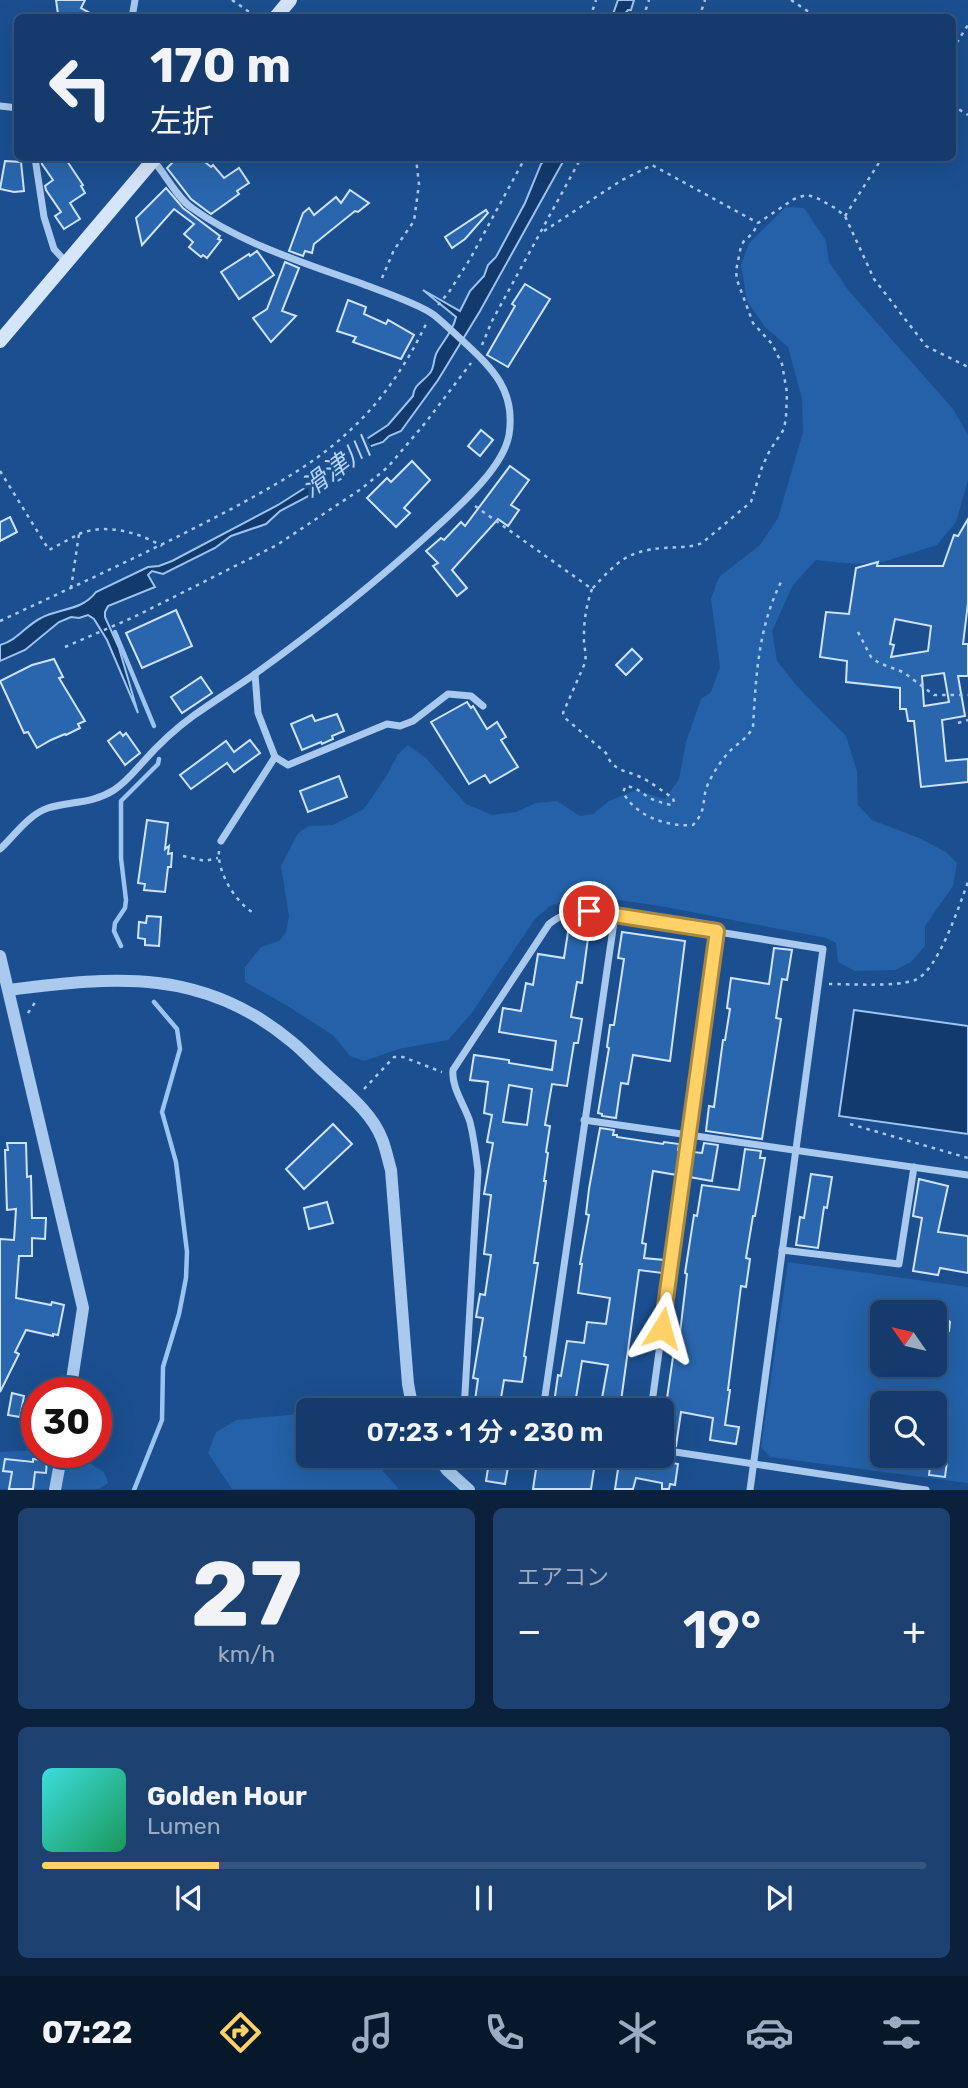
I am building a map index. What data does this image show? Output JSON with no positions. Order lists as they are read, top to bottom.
{
  "water": ["滑津川"],
  "north": "top left",
  "page": {
    "turn": ["170 m", "左折"],
    "limit": "30",
    "trip": "07:23 · 1 分 · 230 m",
    "tile": [
      ["27", "km/h"],
      "エアコン"
    ],
    "heat": ["−", "19°", "+"],
    "song": ["Golden Hour", "Lumen"],
    "tabs": "07:22"
  }
}
